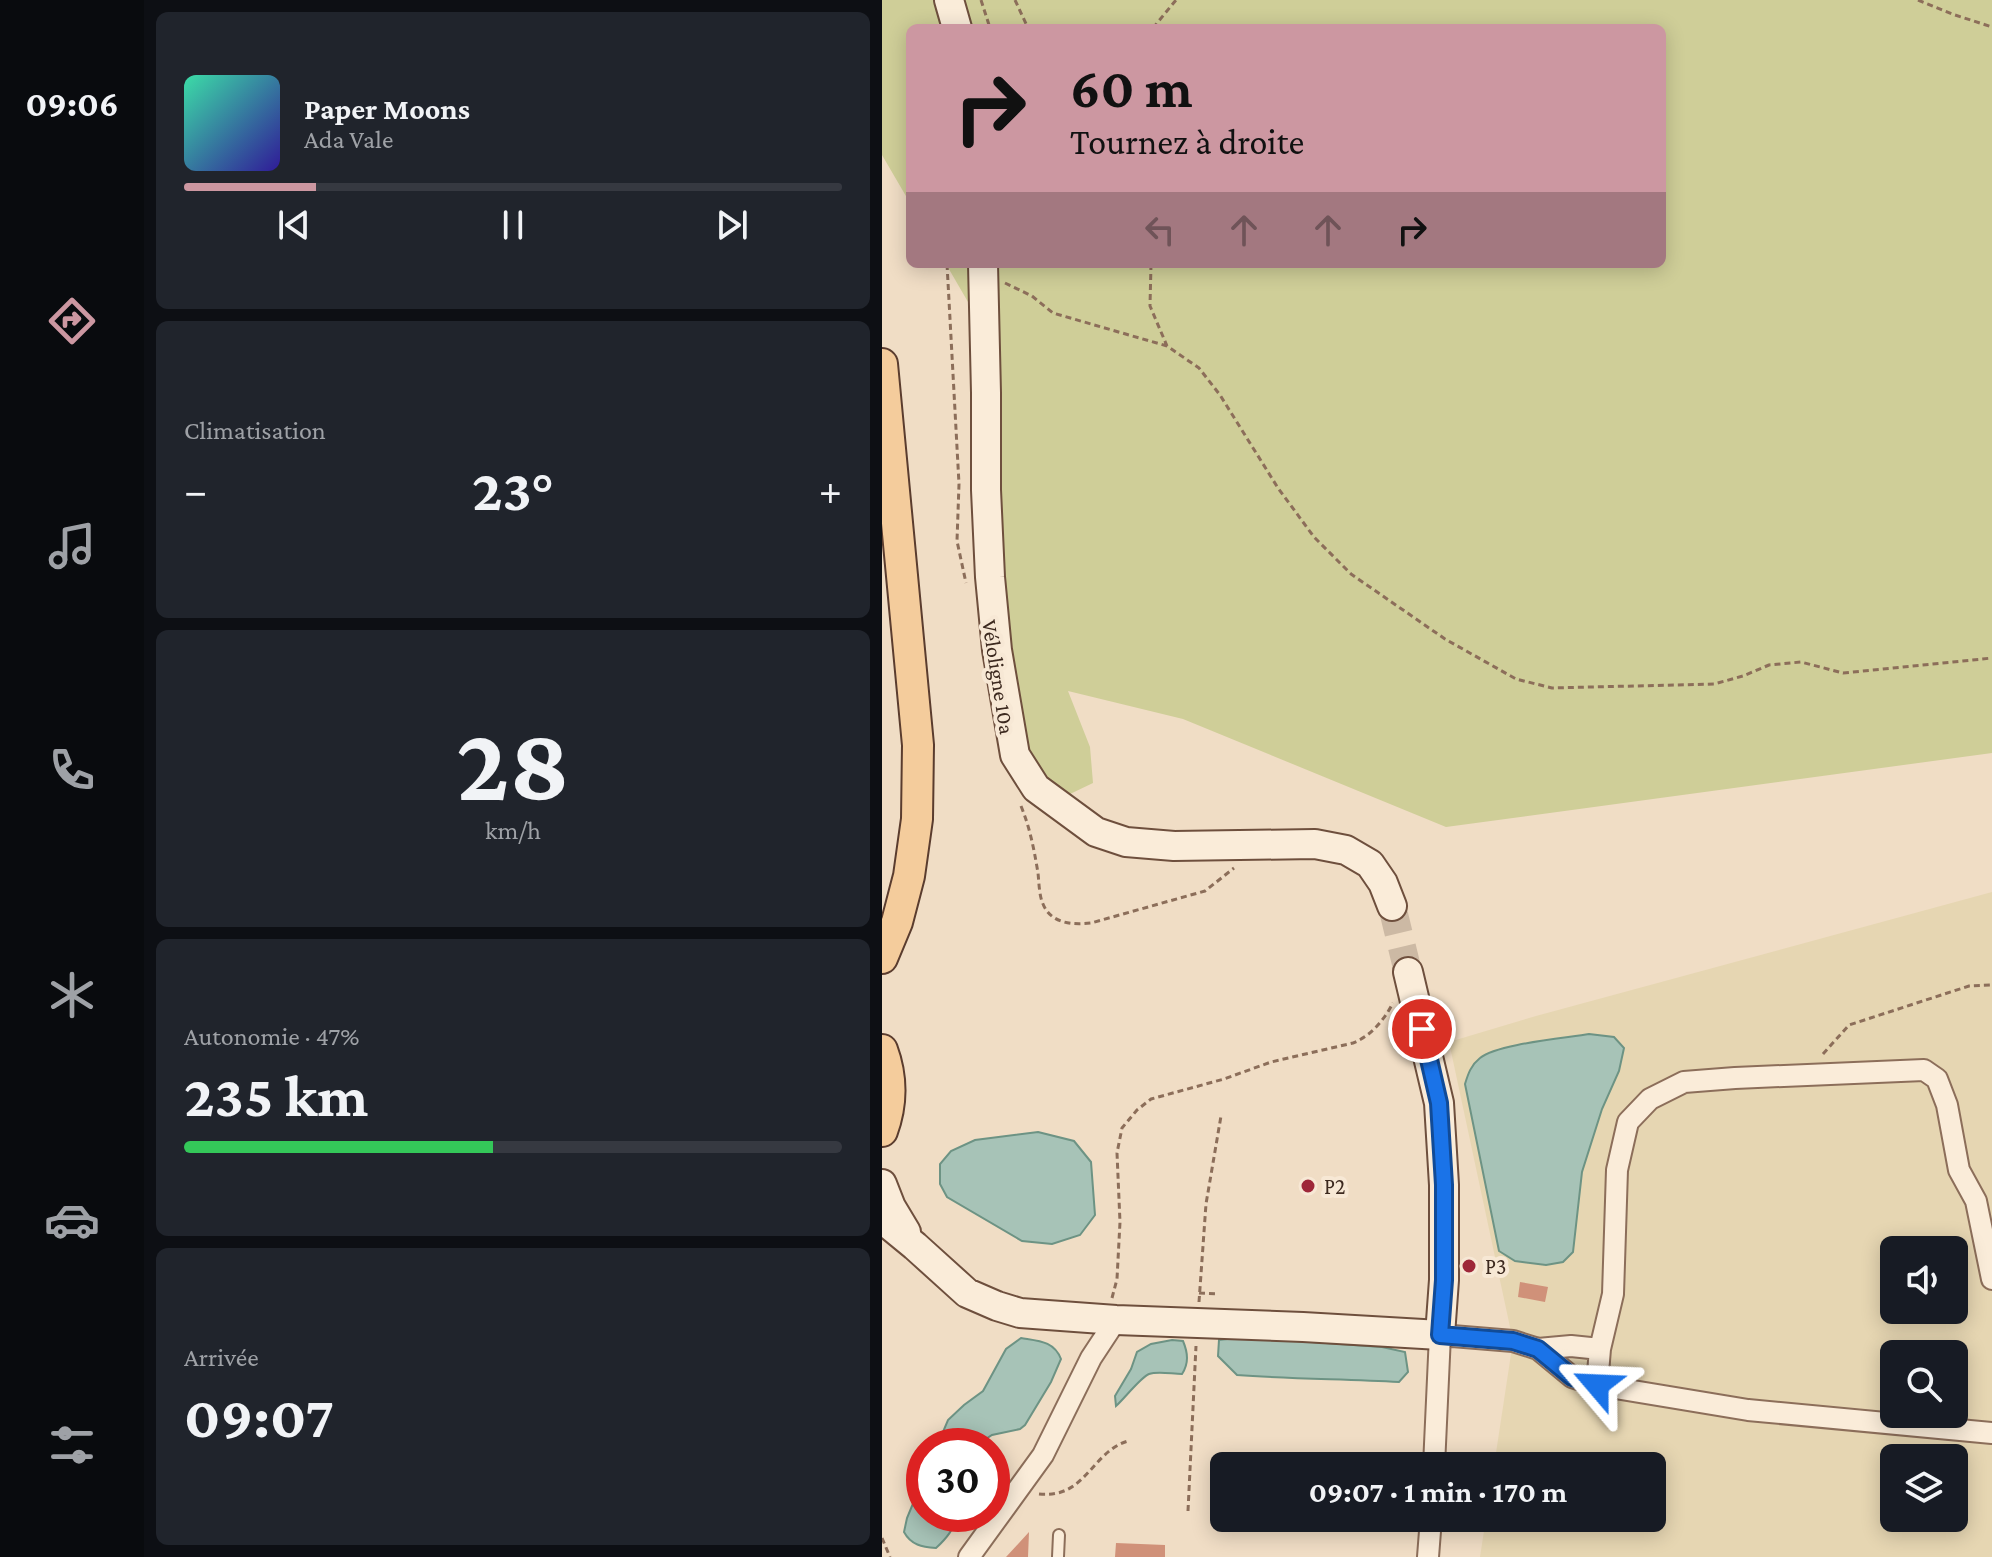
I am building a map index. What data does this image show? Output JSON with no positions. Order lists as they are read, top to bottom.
{
  "places": ["P2", "P3"],
  "page": {
    "tabs": "09:06",
    "turn": ["60 m", "Tournez à droite"],
    "song": ["Paper Moons", "Ada Vale"],
    "tile": [
      "Climatisation",
      ["28", "km/h"],
      ["Autonomie · 47%", "235 km"],
      ["Arrivée", "09:07"]
    ],
    "heat": ["−", "23°", "+"],
    "limit": "30",
    "trip": "09:07 · 1 min · 170 m"
  }
}
